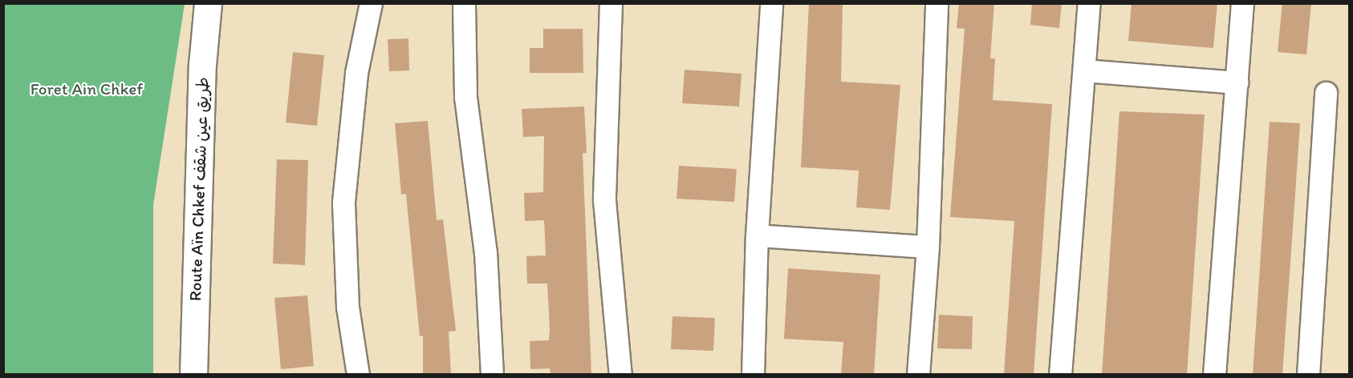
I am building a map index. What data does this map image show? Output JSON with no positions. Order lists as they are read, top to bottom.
{
  "streets": {
    "street": ["Route Aïn Chkef طريق عين شقف"]
  },
  "parks": ["Foret Ain Chkef"]
}
